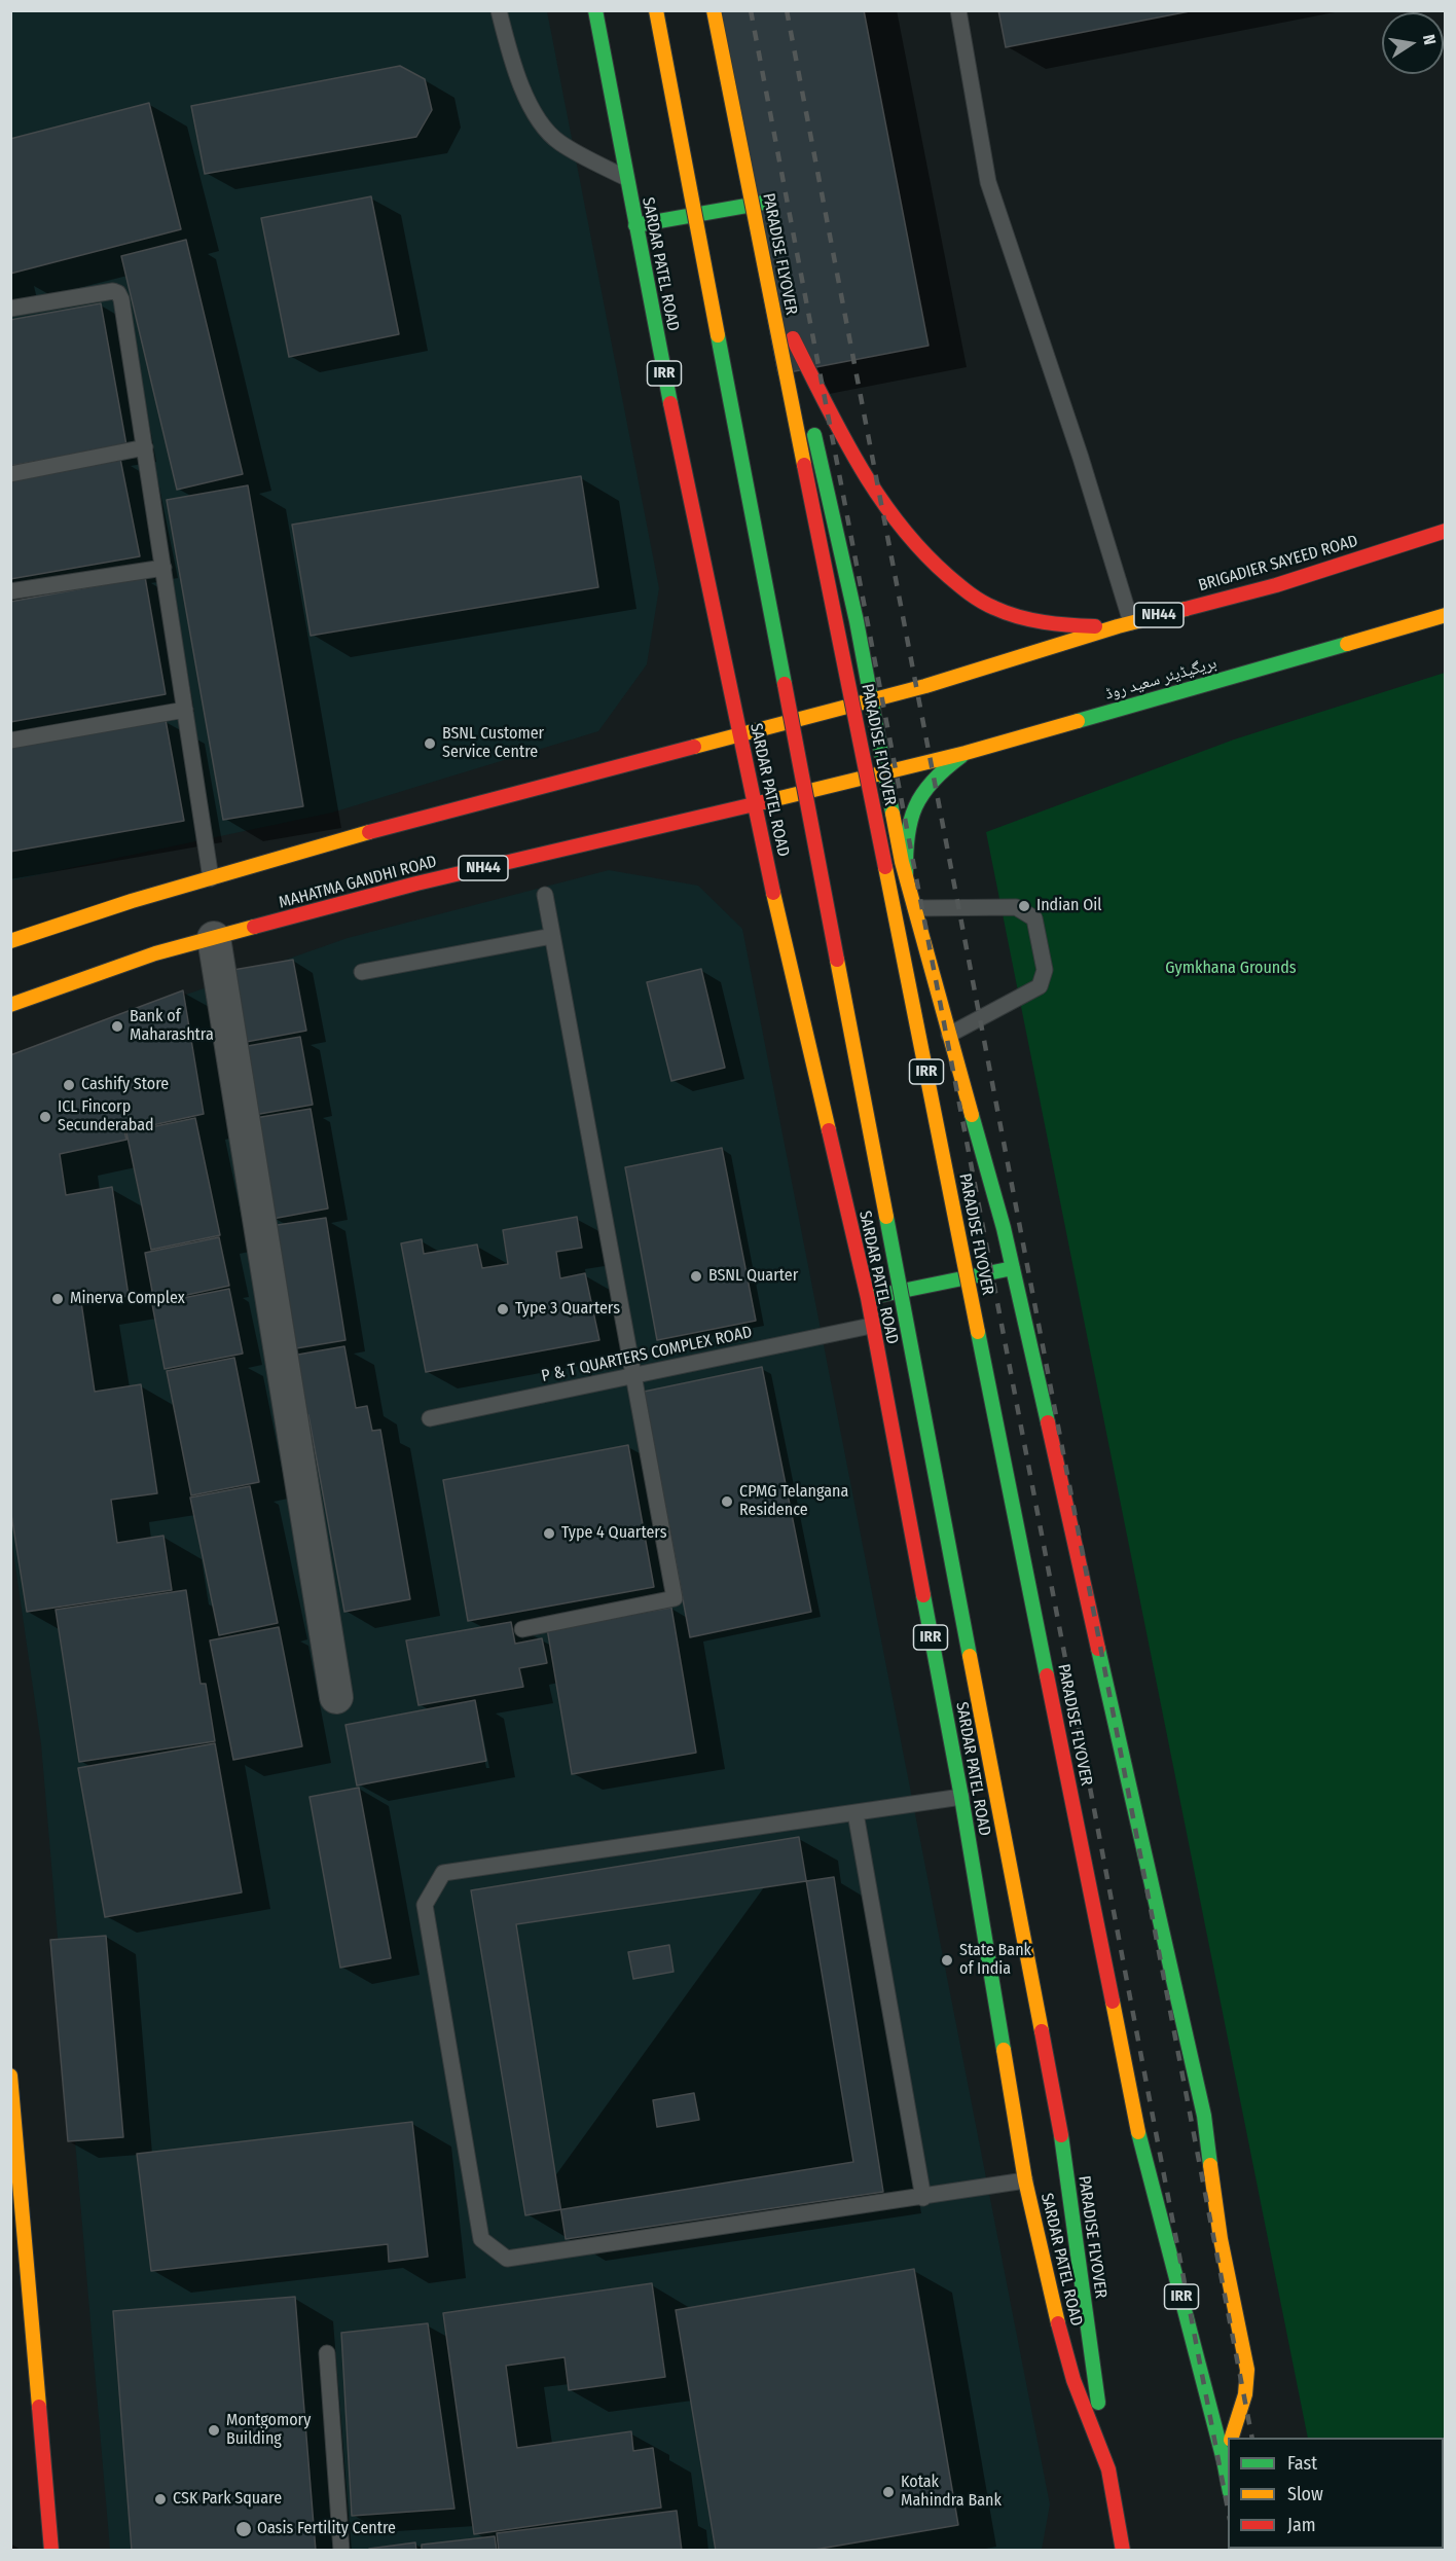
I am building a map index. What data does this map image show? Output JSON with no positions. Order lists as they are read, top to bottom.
{
  "streets": {
    "main road": [
      "PARADISE FLYOVER",
      "SARDAR PATEL ROAD",
      "IRR",
      "BRIGADIER SAYEED ROAD",
      "NH44",
      "بریگیڈیئر سعید روڈ",
      "MAHATMA GANDHI ROAD"
    ],
    "lane": ["P & T QUARTERS COMPLEX ROAD"]
  },
  "crossings": [
    ["PARADISE FLYOVER", "SARDAR PATEL ROAD"],
    ["PARADISE FLYOVER", "IRR"],
    ["SARDAR PATEL ROAD", "NH44"],
    ["SARDAR PATEL ROAD", "MAHATMA GANDHI ROAD"],
    ["SARDAR PATEL ROAD", "P & T QUARTERS COMPLEX ROAD"],
    ["IRR", "BRIGADIER SAYEED ROAD"],
    ["IRR", "NH44"],
    ["IRR", "بریگیڈیئر سعید روڈ"],
    ["BRIGADIER SAYEED ROAD", "NH44"],
    ["NH44", "بریگیڈیئر سعید روڈ"],
    ["NH44", "MAHATMA GANDHI ROAD"]
  ],
  "parks": ["Gymkhana Grounds"],
  "places": [
    "BSNL Customer Service Centre",
    "Indian Oil",
    "Bank of Maharashtra",
    "Cashify Store",
    "ICL Fincorp Secunderabad",
    "BSNL Quarter",
    "Minerva Complex",
    "Type 3 Quarters",
    "CPMG Telangana Residence",
    "Type 4 Quarters",
    "State Bank of India",
    "Montgomory Building",
    "Kotak Mahindra Bank",
    "CSK Park Square",
    "Oasis Fertility Centre"
  ],
  "legend": ["Fast", "Slow", "Jam"],
  "north": "right"
}
